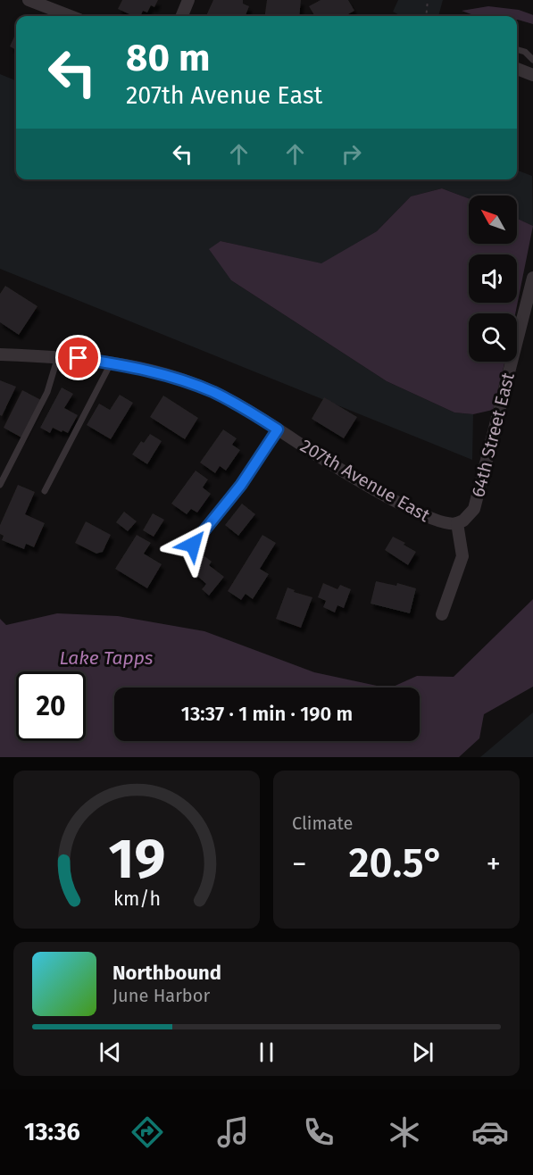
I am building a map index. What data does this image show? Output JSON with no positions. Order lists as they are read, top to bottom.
{
  "streets": {
    "street": ["64th Street East", "207th Avenue East"]
  },
  "crossings": [
    ["64th Street East", "207th Avenue East"]
  ],
  "water": ["Lake Tapps"],
  "north": "top left",
  "page": {
    "turn": ["80 m", "207th Avenue East"],
    "limit": "20",
    "trip": "13:37 · 1 min · 190 m",
    "tile": "Climate",
    "heat": ["−", "20.5°", "+"],
    "song": ["Northbound", "June Harbor"],
    "tabs": "13:36",
    "gauge": ["19", "km/h"]
  }
}
